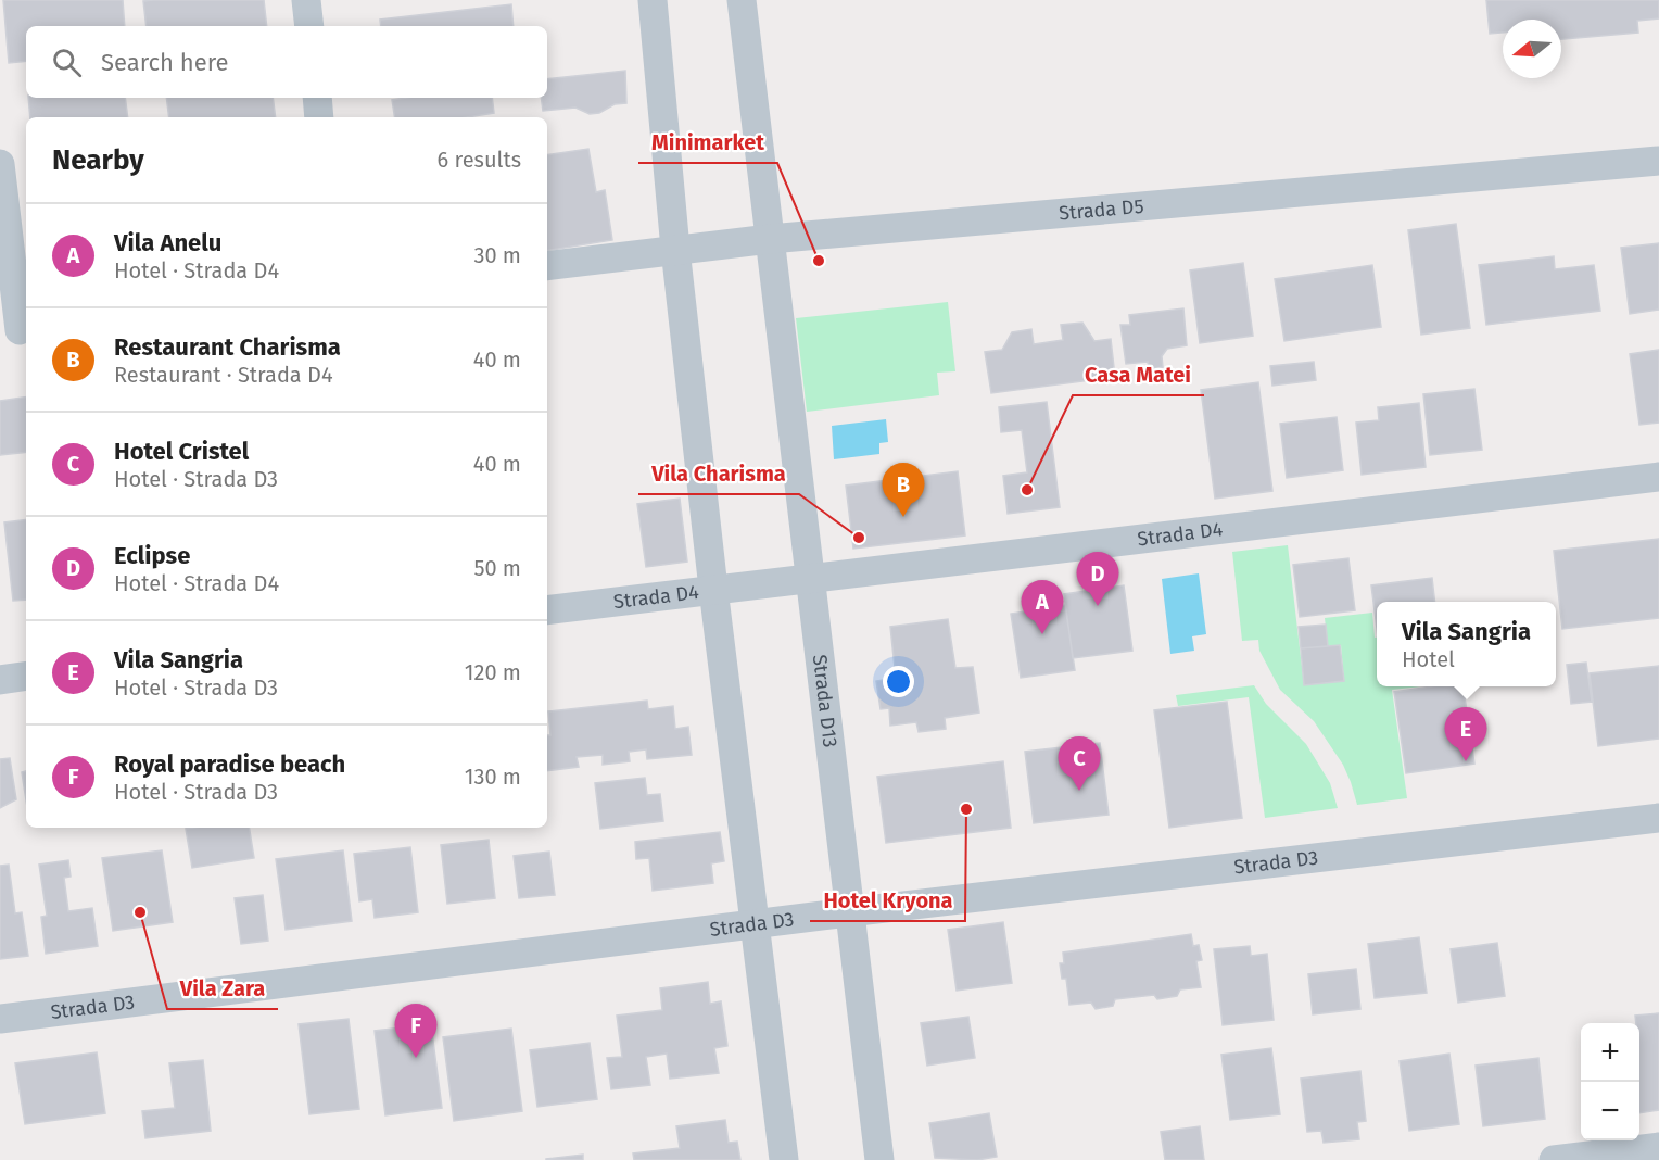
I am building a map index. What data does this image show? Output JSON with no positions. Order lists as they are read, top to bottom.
{
  "streets": {
    "street": [
      "Strada D5",
      "Strada D4",
      "Strada D13",
      "Strada D3"
    ]
  },
  "crossings": [
    ["Strada D5", "Strada D13"],
    ["Strada D4", "Strada D13"],
    ["Strada D13", "Strada D3"]
  ],
  "places": [
    "Minimarket",
    "Casa Matei",
    "Vila Charisma",
    "Hotel Kryona",
    "Vila Zara"
  ],
  "north": "left",
  "page": {
    "search": "Search here",
    "heading": ["Nearby", "6 results"],
    "list": [
      {
        "mark": "A",
        "name": "Vila Anelu",
        "note": "Hotel · Strada D4",
        "value": "30 m"
      },
      {
        "mark": "B",
        "name": "Restaurant Charisma",
        "note": "Restaurant · Strada D4",
        "value": "40 m"
      },
      {
        "mark": "C",
        "name": "Hotel Cristel",
        "note": "Hotel · Strada D3",
        "value": "40 m"
      },
      {
        "mark": "D",
        "name": "Eclipse",
        "note": "Hotel · Strada D4",
        "value": "50 m"
      },
      {
        "mark": "E",
        "name": "Vila Sangria",
        "note": "Hotel · Strada D3",
        "value": "120 m"
      },
      {
        "mark": "F",
        "name": "Royal paradise beach",
        "note": "Hotel · Strada D3",
        "value": "130 m"
      }
    ],
    "pins": [
      "B",
      "D",
      "A",
      "E",
      "C",
      "F"
    ],
    "popup": ["Vila Sangria", "Hotel"],
    "map_buttons": ["+", "−"]
  }
}
